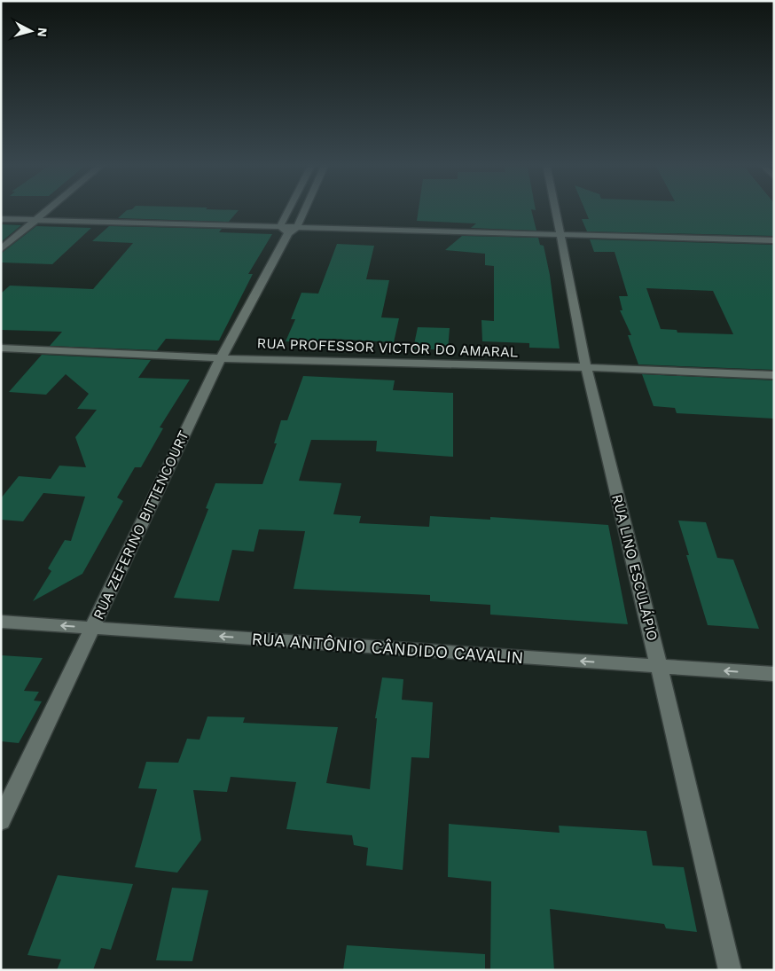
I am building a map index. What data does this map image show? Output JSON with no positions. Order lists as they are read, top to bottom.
{
  "streets": {
    "street": [
      "RUA PROFESSOR VICTOR DO AMARAL",
      "RUA ZEFERINO BITTENCOURT",
      "RUA LINO ESCULÁPIO",
      "RUA ANTÔNIO CÂNDIDO CAVALIN"
    ]
  },
  "crossings": [
    ["RUA PROFESSOR VICTOR DO AMARAL", "RUA ZEFERINO BITTENCOURT"],
    ["RUA PROFESSOR VICTOR DO AMARAL", "RUA LINO ESCULÁPIO"],
    ["RUA ZEFERINO BITTENCOURT", "RUA ANTÔNIO CÂNDIDO CAVALIN"],
    ["RUA LINO ESCULÁPIO", "RUA ANTÔNIO CÂNDIDO CAVALIN"]
  ],
  "one_way": ["RUA ANTÔNIO CÂNDIDO CAVALIN"],
  "north": "right"
}
